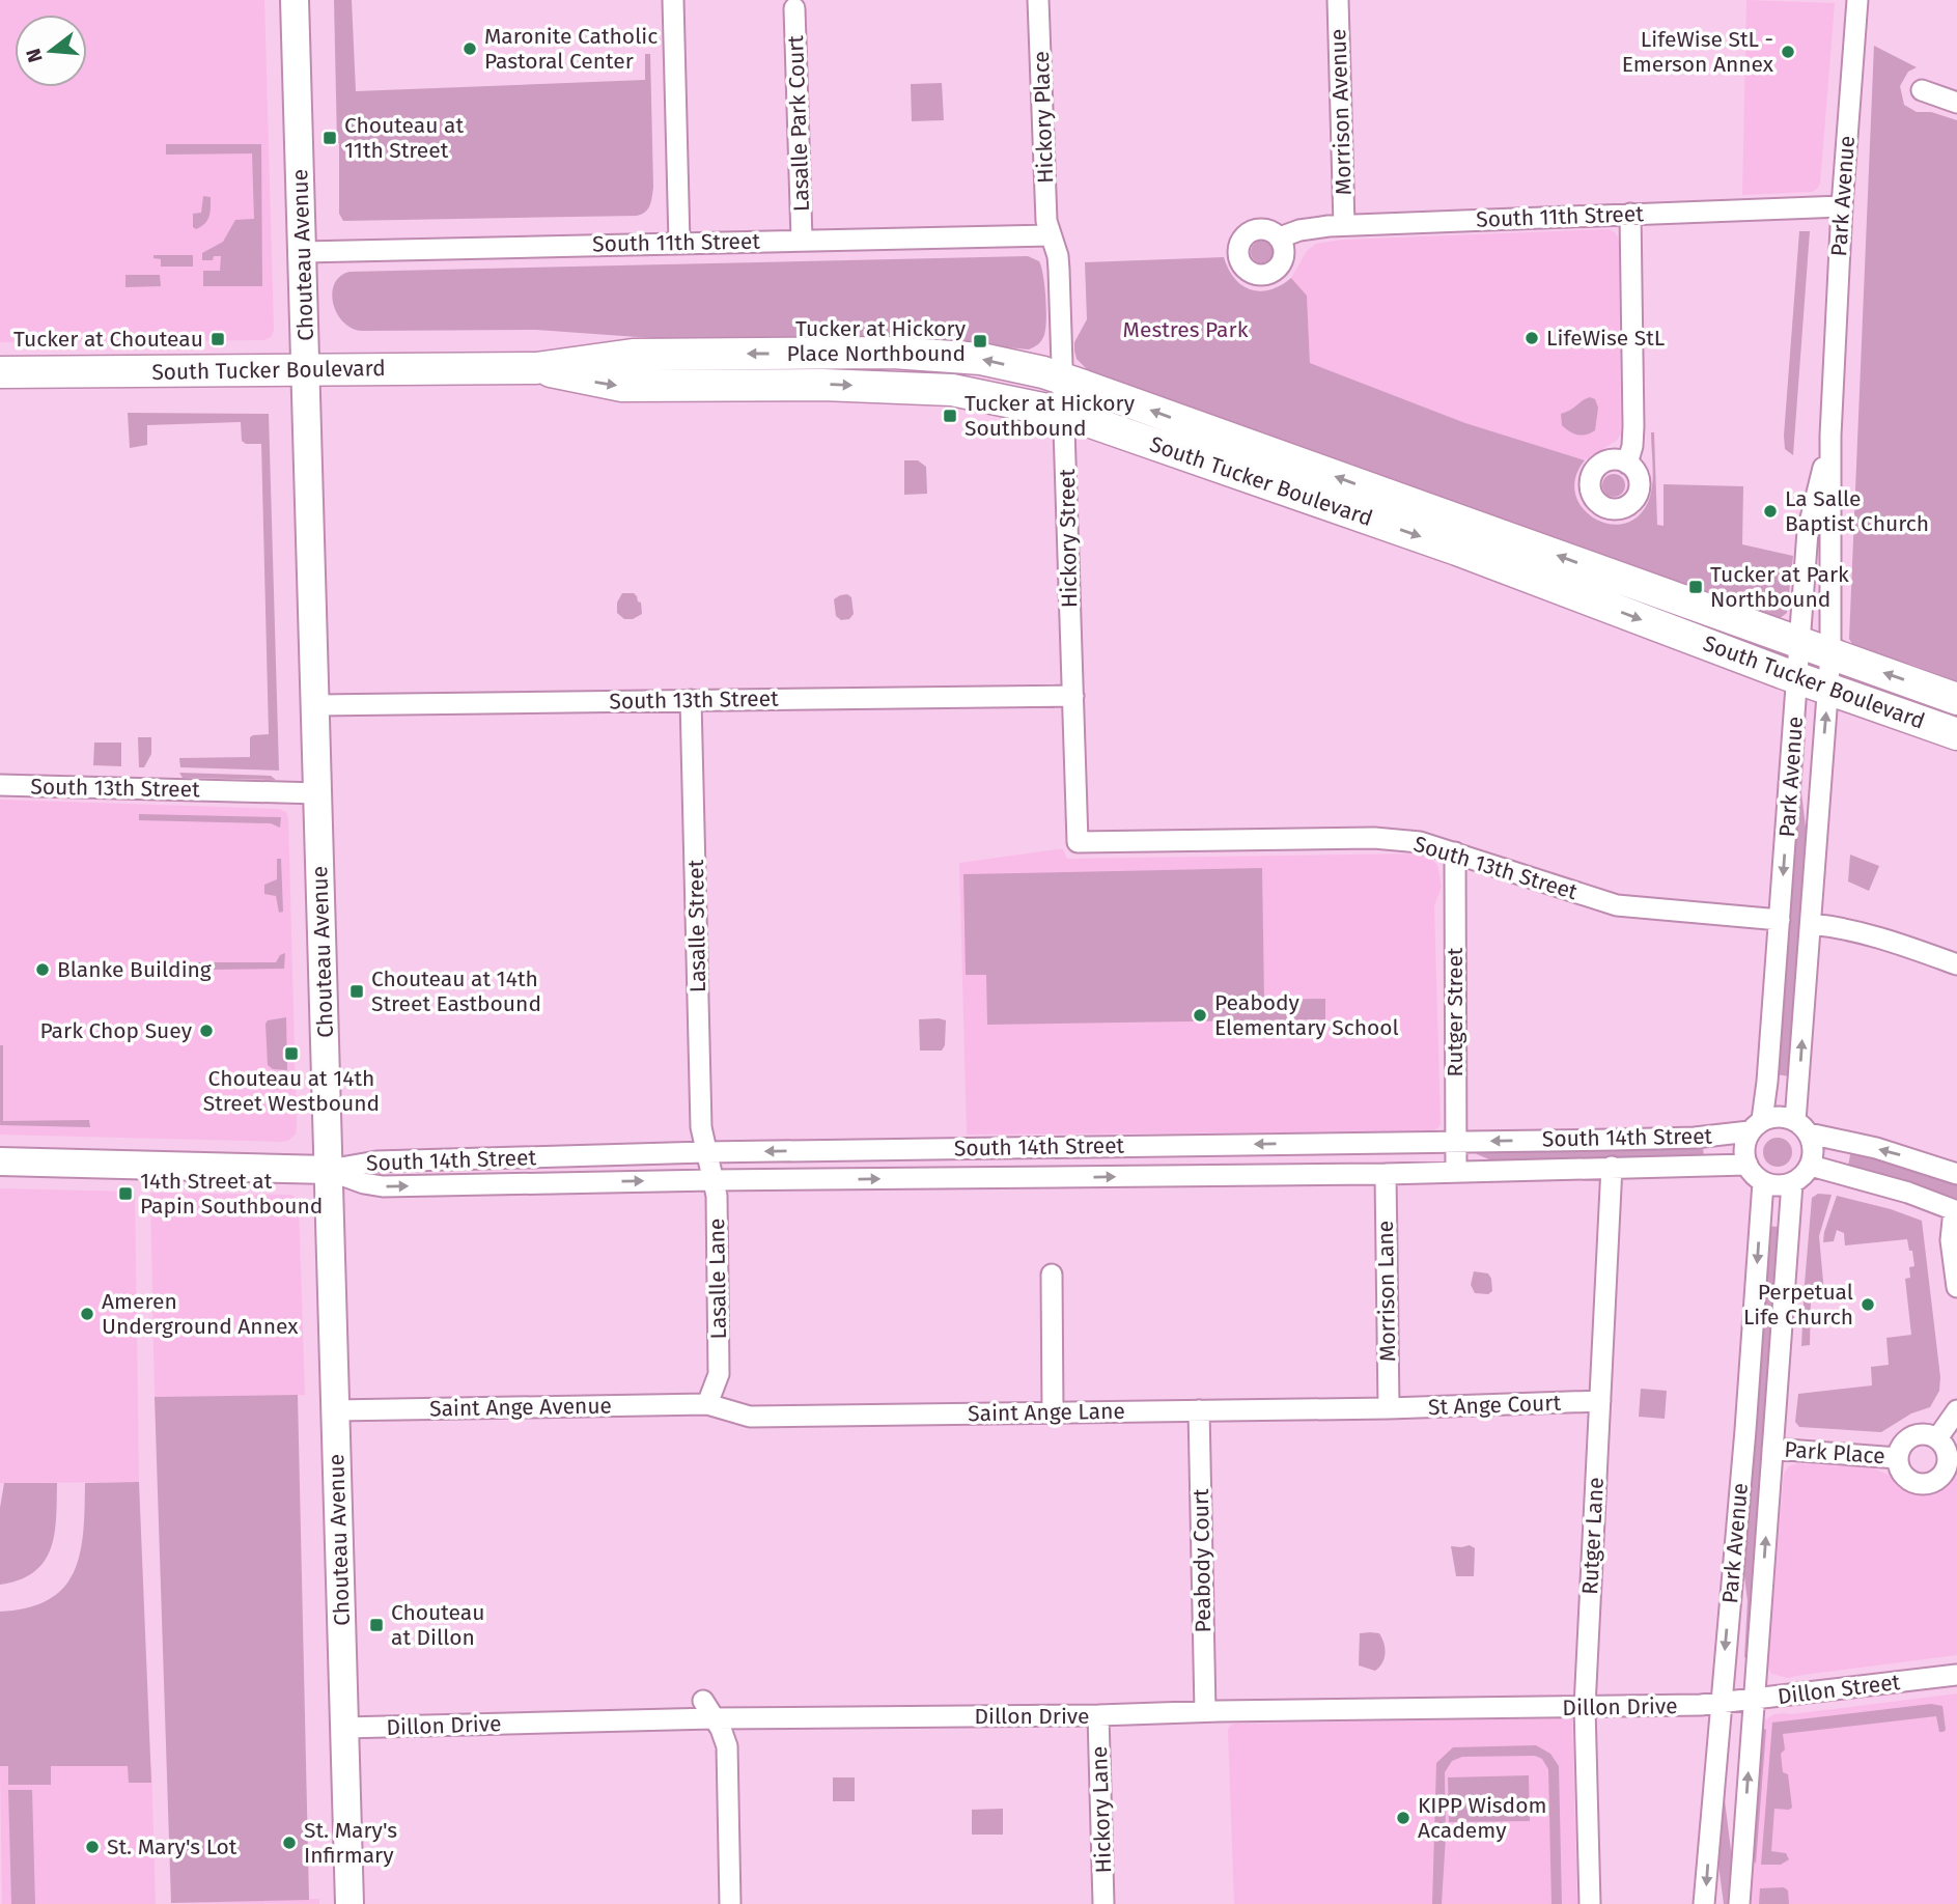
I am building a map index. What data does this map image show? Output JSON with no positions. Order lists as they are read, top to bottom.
{
  "streets": {
    "main road": ["Chouteau Avenue", "South Tucker Boulevard", "South 14th Street"],
    "street": [
      "Morrison Avenue",
      "Hickory Place",
      "Lasalle Park Court",
      "Park Avenue",
      "South 11th Street",
      "Hickory Street",
      "South 13th Street",
      "Lasalle Street",
      "Rutger Street",
      "Lasalle Lane",
      "Morrison Lane",
      "St Ange Court",
      "Saint Ange Avenue",
      "Saint Ange Lane",
      "Park Place",
      "Rutger Lane",
      "Peabody Court",
      "Dillon Street",
      "Dillon Drive",
      "Hickory Lane"
    ]
  },
  "crossings": [
    ["Morrison Avenue", "South 11th Street"],
    ["Hickory Place", "South 11th Street"],
    ["Hickory Place", "Hickory Street"],
    ["Lasalle Park Court", "South 11th Street"],
    ["Park Avenue", "South 11th Street"],
    ["Park Avenue", "South Tucker Boulevard"],
    ["Park Avenue", "South 13th Street"],
    ["Park Avenue", "South 14th Street"],
    ["Park Avenue", "Park Place"],
    ["Park Avenue", "Dillon Street"],
    ["Park Avenue", "Dillon Drive"],
    ["South 11th Street", "Chouteau Avenue"],
    ["South 11th Street", "Hickory Street"],
    ["Chouteau Avenue", "South Tucker Boulevard"],
    ["Chouteau Avenue", "South 13th Street"],
    ["Chouteau Avenue", "South 14th Street"],
    ["Chouteau Avenue", "Saint Ange Avenue"],
    ["Chouteau Avenue", "Dillon Drive"],
    ["South Tucker Boulevard", "Hickory Street"],
    ["Hickory Street", "South 13th Street"],
    ["South 13th Street", "Lasalle Street"],
    ["South 13th Street", "Rutger Street"],
    ["Lasalle Street", "South 14th Street"],
    ["Lasalle Street", "Lasalle Lane"],
    ["Rutger Street", "South 14th Street"],
    ["South 14th Street", "Lasalle Lane"],
    ["South 14th Street", "Morrison Lane"],
    ["South 14th Street", "Rutger Lane"],
    ["Lasalle Lane", "Saint Ange Avenue"],
    ["Lasalle Lane", "Saint Ange Lane"],
    ["Morrison Lane", "St Ange Court"],
    ["Morrison Lane", "Saint Ange Lane"],
    ["St Ange Court", "Saint Ange Lane"],
    ["St Ange Court", "Rutger Lane"],
    ["Saint Ange Avenue", "Saint Ange Lane"],
    ["Saint Ange Lane", "Peabody Court"],
    ["Rutger Lane", "Dillon Drive"],
    ["Peabody Court", "Dillon Drive"],
    ["Dillon Street", "Dillon Drive"],
    ["Dillon Drive", "Hickory Lane"]
  ],
  "parks": ["Mestres Park"],
  "places": {
    "other": [
      "Maronite Catholic Pastoral Center",
      "LifeWise StL - Emerson Annex",
      "LifeWise StL",
      "La Salle Baptist Church",
      "Blanke Building",
      "Peabody Elementary School",
      "Park Chop Suey",
      "Perpetual Life Church",
      "Ameren Underground Annex",
      "KIPP Wisdom Academy",
      "St. Mary's Infirmary",
      "St. Mary's Lot"
    ],
    "transit": [
      "Chouteau at 11th Street",
      "Tucker at Chouteau",
      "Tucker at Hickory Place Northbound",
      "Tucker at Hickory Southbound",
      "Tucker at Park Northbound",
      "Chouteau at 14th Street Eastbound",
      "Chouteau at 14th Street Westbound",
      "14th Street at Papin Southbound",
      "Chouteau at Dillon"
    ]
  },
  "north": "left"
}
